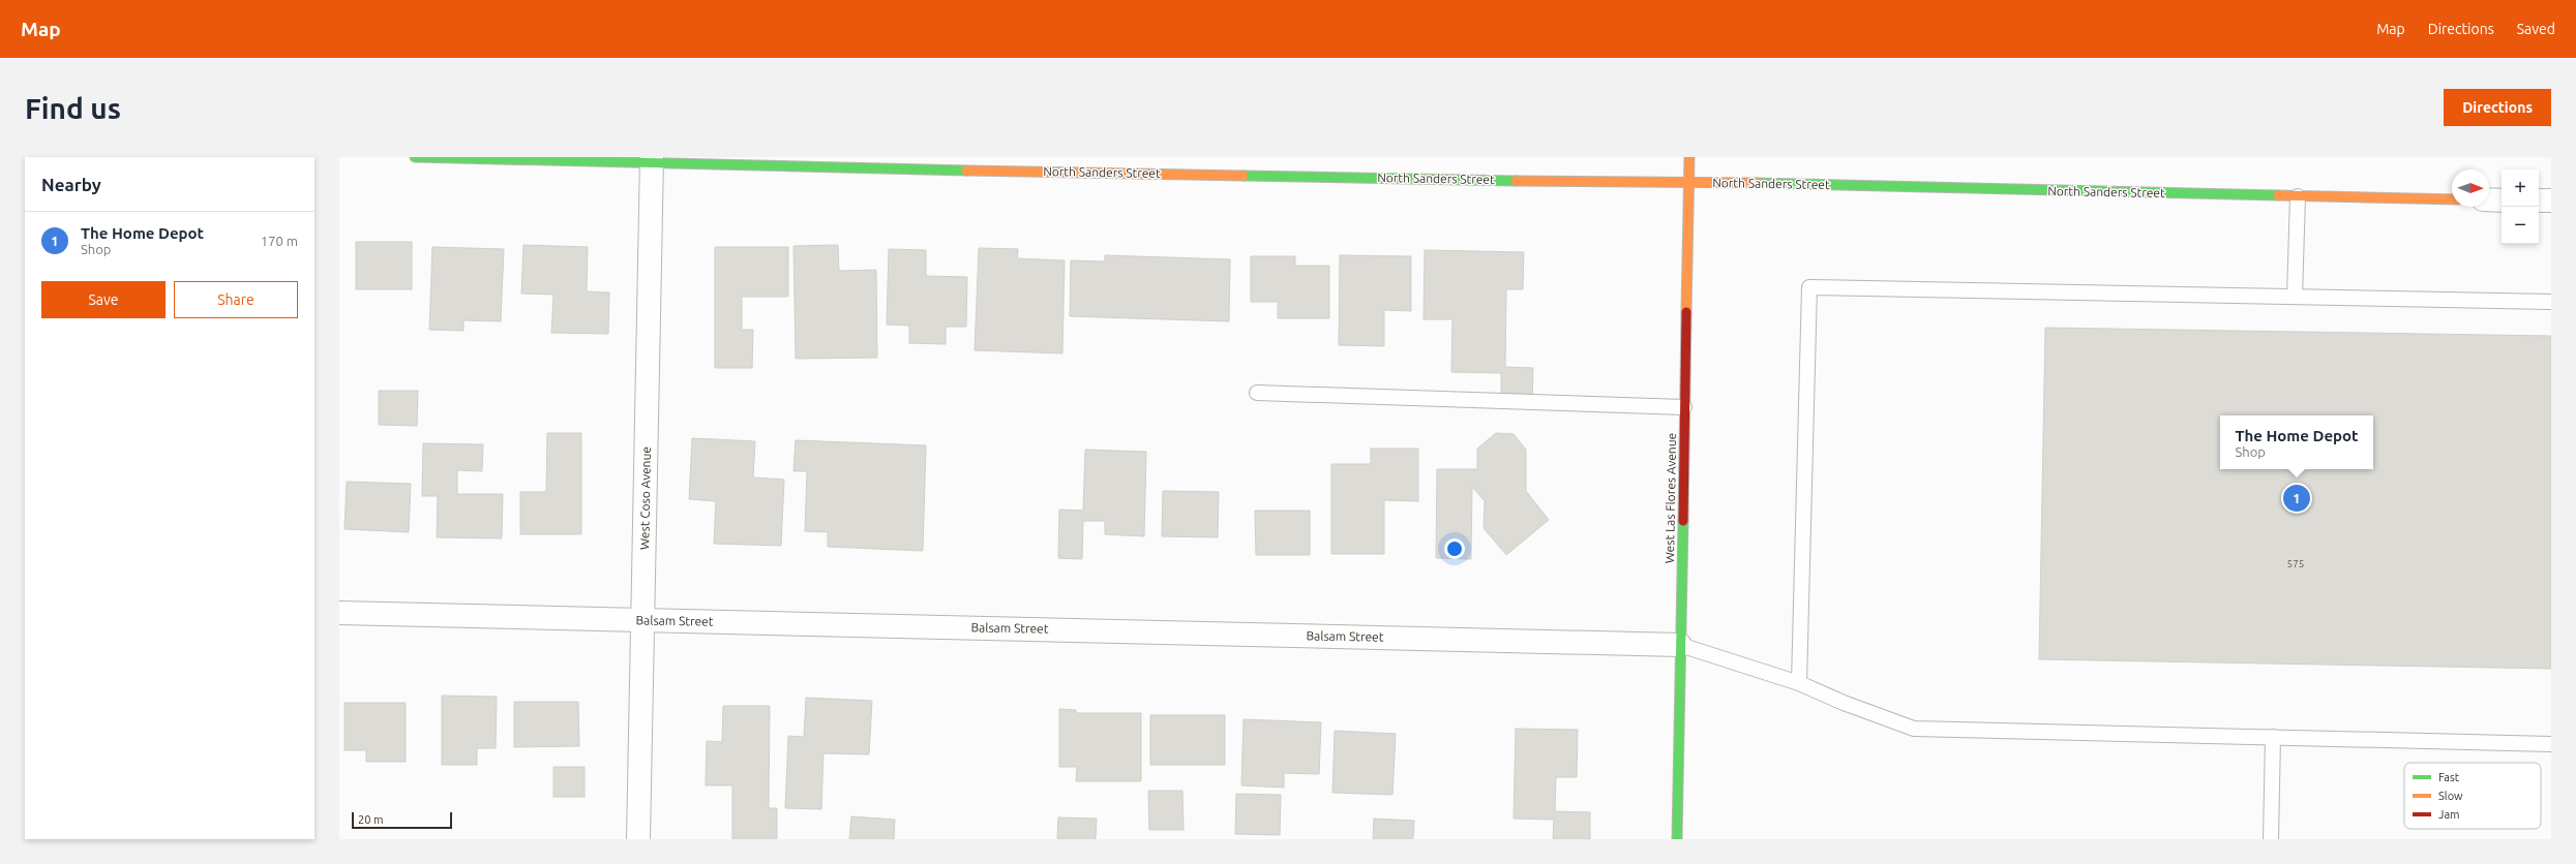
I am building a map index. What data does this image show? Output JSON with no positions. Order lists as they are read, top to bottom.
{
  "streets": {
    "street": [
      "North Sanders Street",
      "West Coso Avenue",
      "West Las Flores Avenue",
      "Balsam Street"
    ]
  },
  "crossings": [
    ["North Sanders Street", "West Coso Avenue"],
    ["North Sanders Street", "West Las Flores Avenue"],
    ["West Coso Avenue", "Balsam Street"],
    ["West Las Flores Avenue", "Balsam Street"]
  ],
  "house_numbers": ["575"],
  "legend": ["Fast", "Slow", "Jam"],
  "scale_bar": "20 m",
  "north": "right",
  "page": {
    "header": "Map",
    "nav": ["Map", "Directions", "Saved"],
    "buttons": [
      "Directions",
      ["Save", "Share"]
    ],
    "title": "Find us",
    "heading": "Nearby",
    "map_buttons": ["+", "−"],
    "list": [
      {
        "mark": "1",
        "name": "The Home Depot",
        "note": "Shop",
        "value": "170 m"
      }
    ],
    "popup": ["The Home Depot", "Shop"],
    "pins": "1",
    "scale": "20 m"
  }
}
